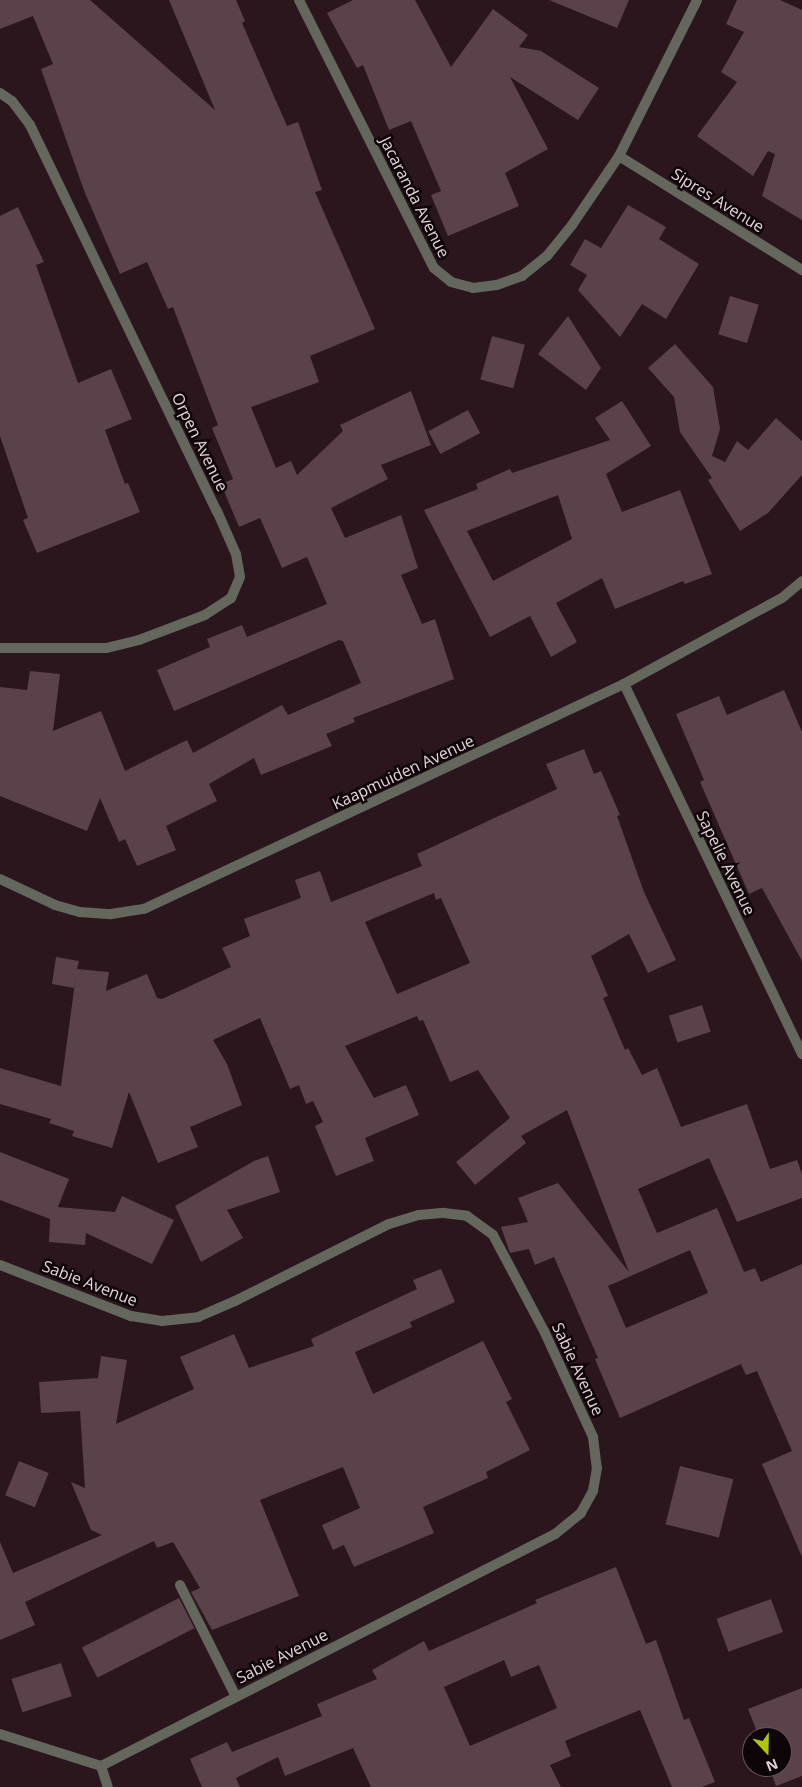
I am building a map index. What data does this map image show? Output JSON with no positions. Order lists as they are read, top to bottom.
{
  "streets": {
    "street": [
      "Jacaranda Avenue",
      "Sipres Avenue",
      "Orpen Avenue",
      "Kaapmuiden Avenue",
      "Sapelie Avenue",
      "Sabie Avenue"
    ]
  },
  "crossings": [
    ["Jacaranda Avenue", "Sipres Avenue"],
    ["Kaapmuiden Avenue", "Sapelie Avenue"]
  ],
  "north": "bottom"
}
